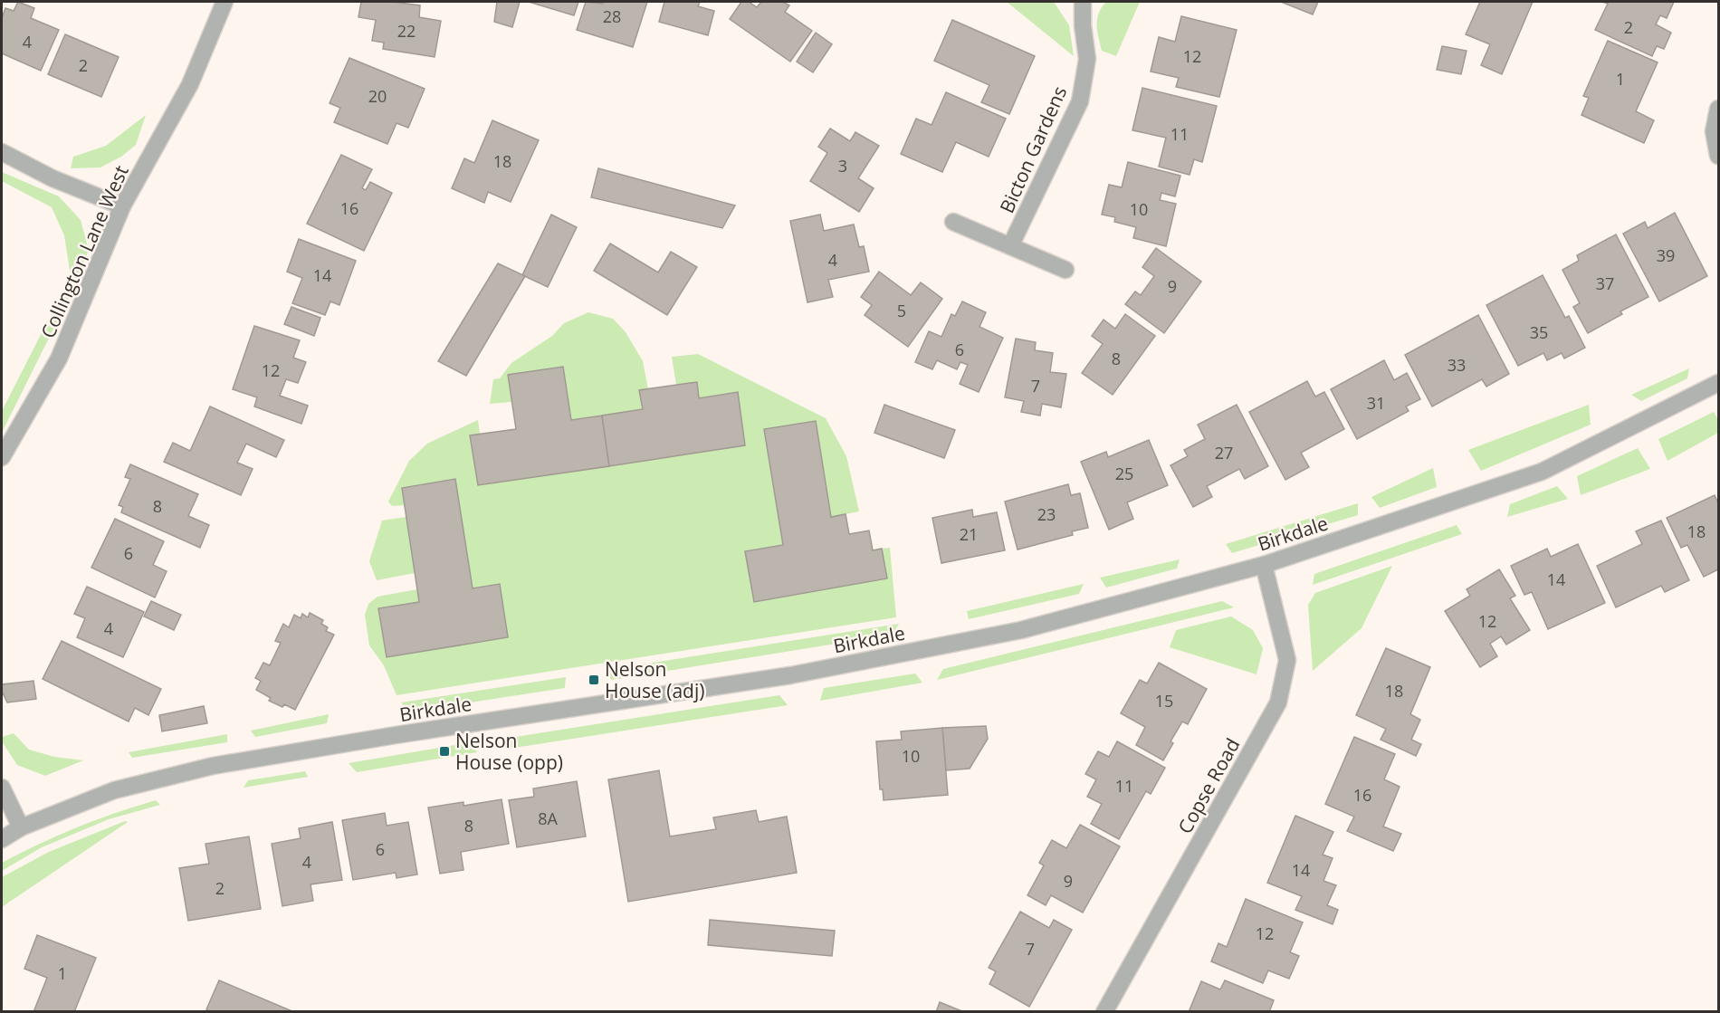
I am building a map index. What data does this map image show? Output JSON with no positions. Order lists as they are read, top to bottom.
{
  "streets": {
    "street": [
      "Bicton Gardens",
      "Collington Lane West",
      "Birkdale",
      "Copse Road"
    ]
  },
  "crossings": [
    ["Birkdale", "Copse Road"]
  ],
  "places": {
    "transit": ["Nelson House (adj)", "Nelson House (opp)"]
  },
  "house_numbers": [
    "28",
    "2",
    "22",
    "4",
    "12",
    "2",
    "1",
    "20",
    "11",
    "18",
    "3",
    "16",
    "10",
    "39",
    "4",
    "14",
    "37",
    "9",
    "5",
    "35",
    "6",
    "8",
    "33",
    "12",
    "7",
    "31",
    "27",
    "25",
    "8",
    "23",
    "18",
    "21",
    "6",
    "14",
    "12",
    "4",
    "18",
    "15",
    "10",
    "11",
    "16",
    "8A",
    "8",
    "6",
    "4",
    "14",
    "9",
    "2",
    "12",
    "7",
    "1"
  ]
}
